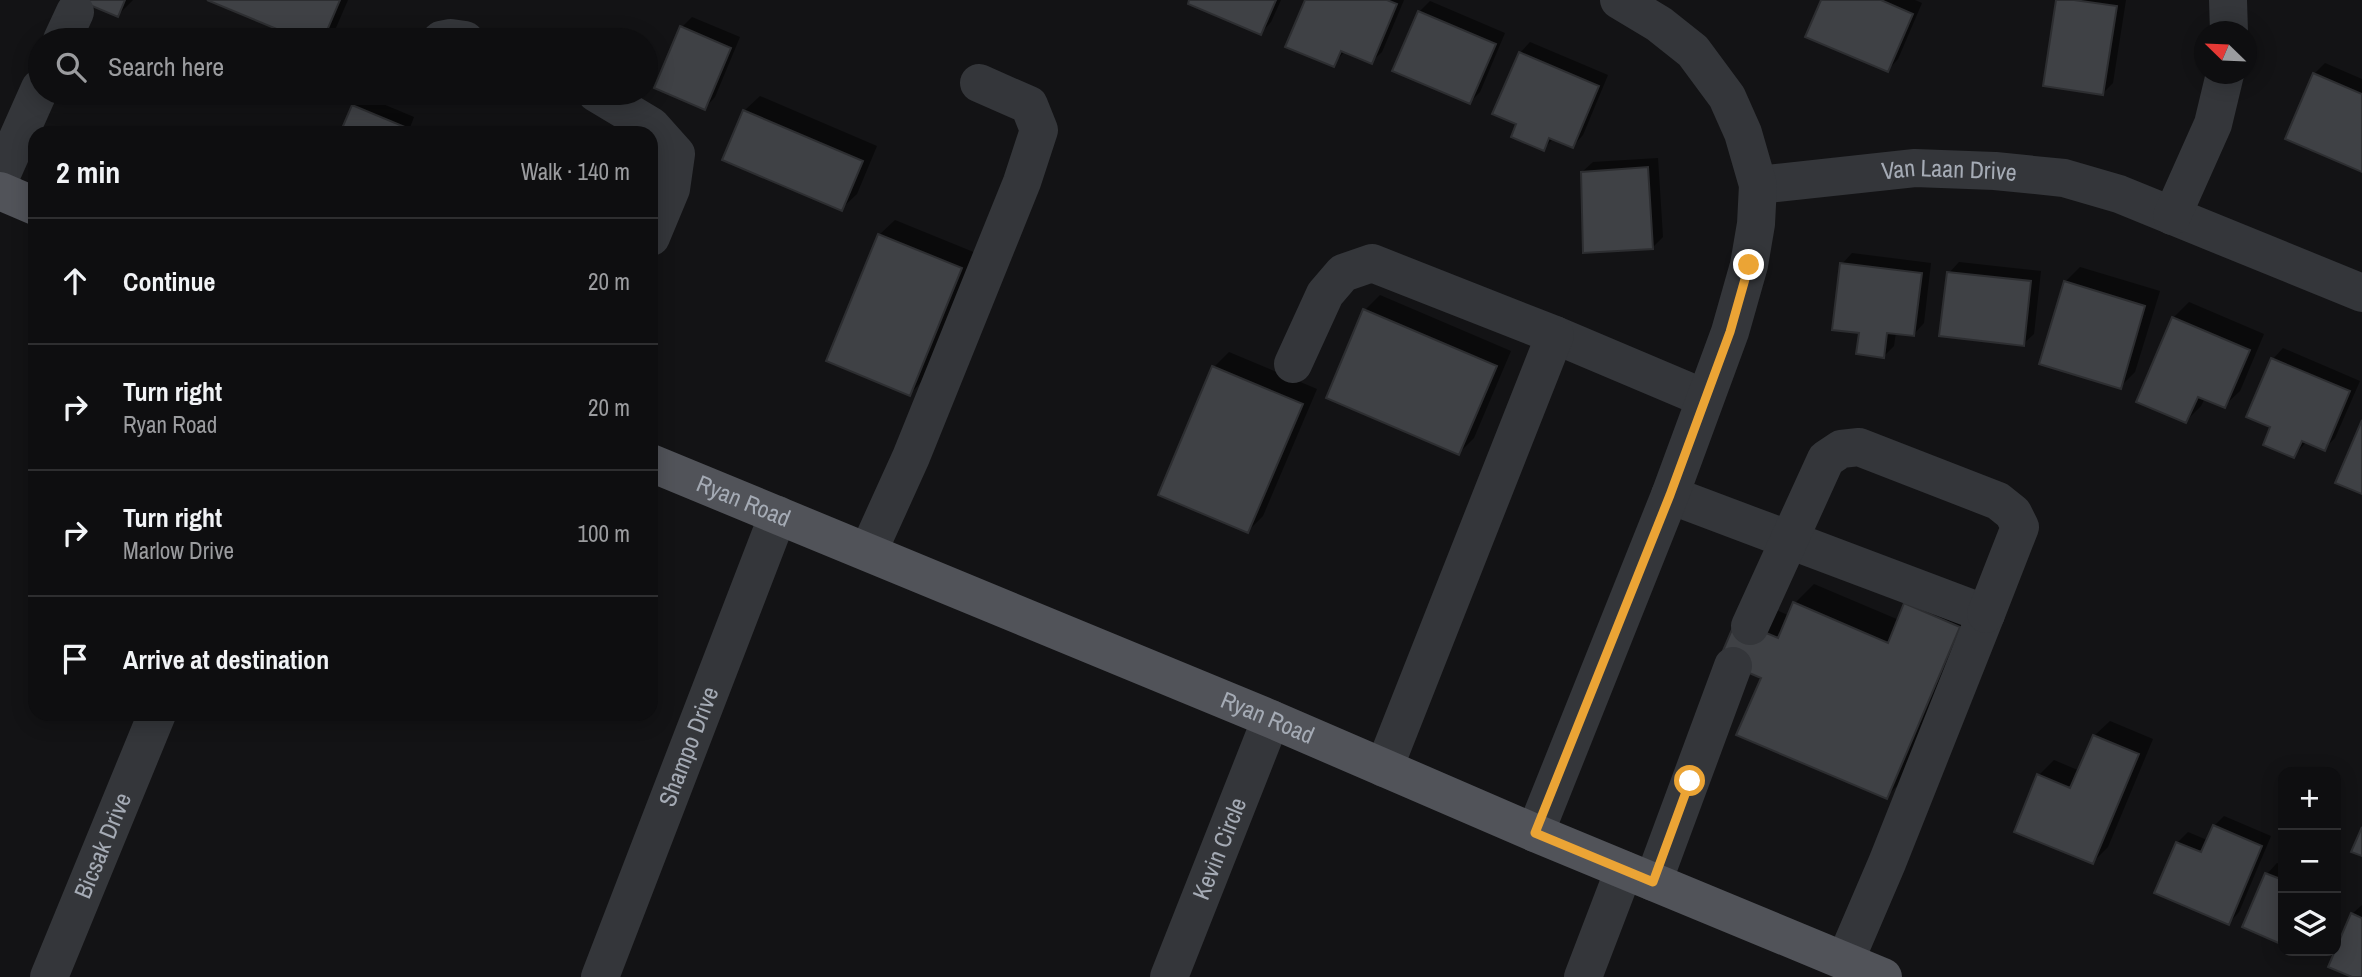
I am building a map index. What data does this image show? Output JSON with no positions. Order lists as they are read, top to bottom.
{
  "streets": {
    "main road": ["Ryan Road"],
    "street": [
      "Van Laan Drive",
      "Shampo Drive",
      "Bicsak Drive",
      "Kevin Circle"
    ]
  },
  "crossings": [
    ["Ryan Road", "Shampo Drive"],
    ["Ryan Road", "Kevin Circle"]
  ],
  "north": "top left",
  "page": {
    "search": "Search here",
    "heading": ["2 min", "Walk · 140 m"],
    "list": [
      ["Continue", "20 m"],
      ["Turn right", "Ryan Road", "20 m"],
      ["Turn right", "Marlow Drive", "100 m"],
      "Arrive at destination"
    ],
    "map_buttons": ["+", "−"]
  }
}
